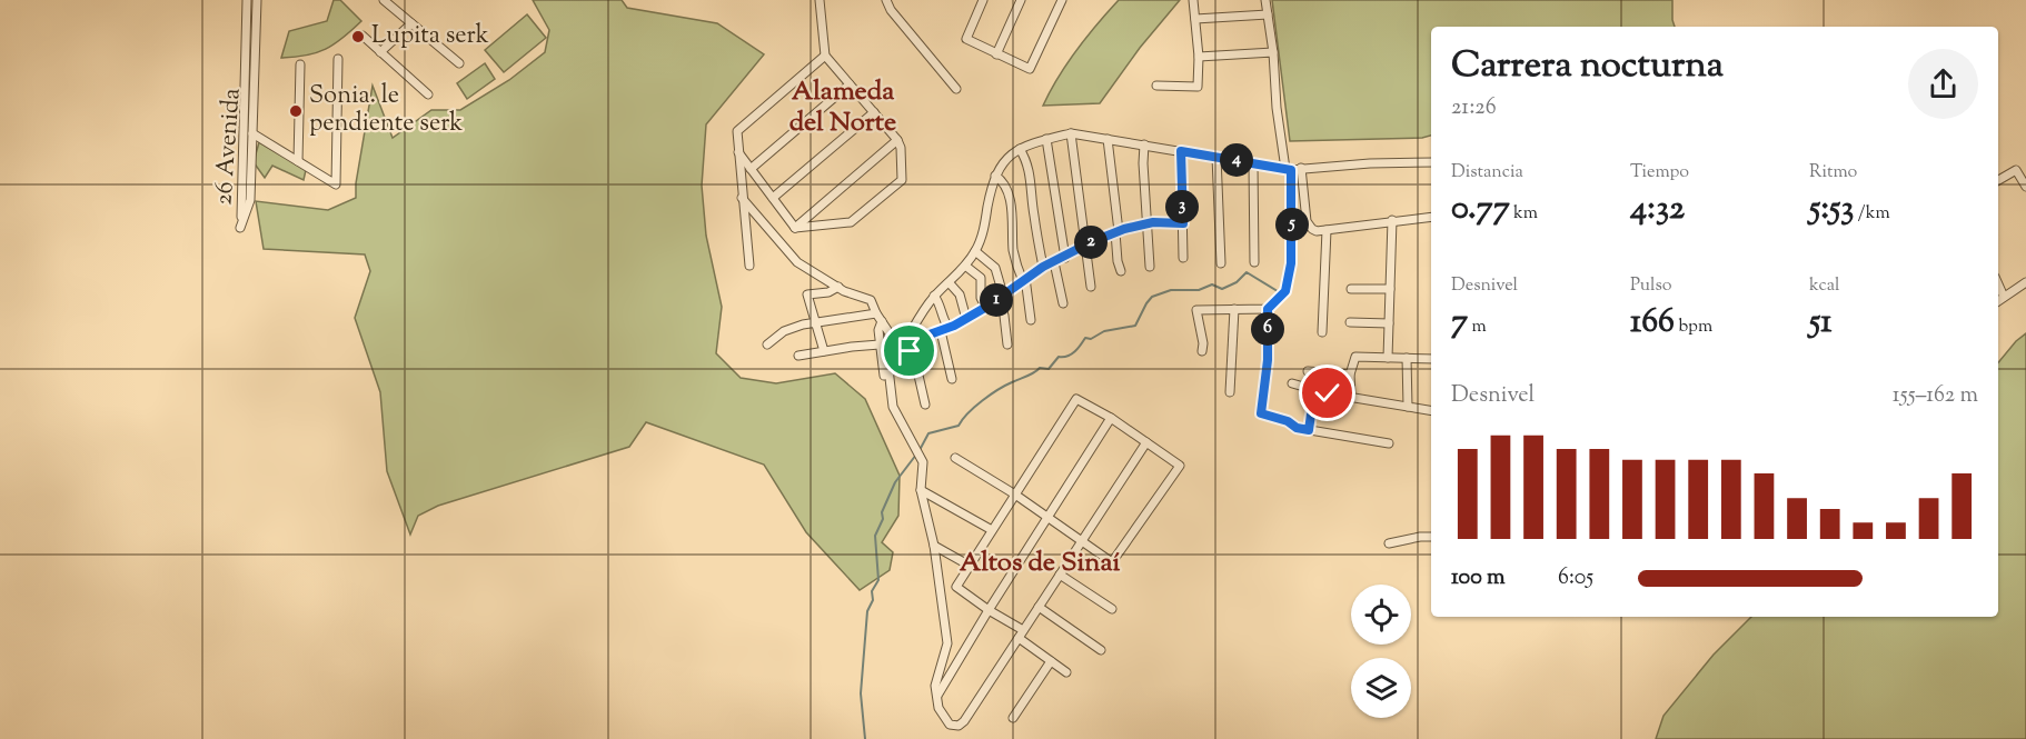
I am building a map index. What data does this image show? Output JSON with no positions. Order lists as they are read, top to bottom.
{
  "streets": {
    "street": ["26 Avenida"]
  },
  "districts": ["Alameda del Norte", "Altos de Sinaí"],
  "places": ["Lupita serk", "Sonia. le pendiente serk"],
  "page": {
    "heading": ["Carrera nocturna", "21:26"],
    "stats": [
      ["Distancia", "0.77 km"],
      ["Tiempo", "4:32"],
      ["Ritmo", "5:53 /km"],
      ["Desnivel", "7 m"],
      ["Pulso", "166 bpm"],
      ["kcal", "51"]
    ],
    "pins": [
      "4",
      "3",
      "5",
      "2",
      "1",
      "6"
    ],
    "chart": ["Desnivel", "155–162 m"],
    "list": [
      {
        "name": "100 m",
        "note": "6:05"
      }
    ]
  }
}
